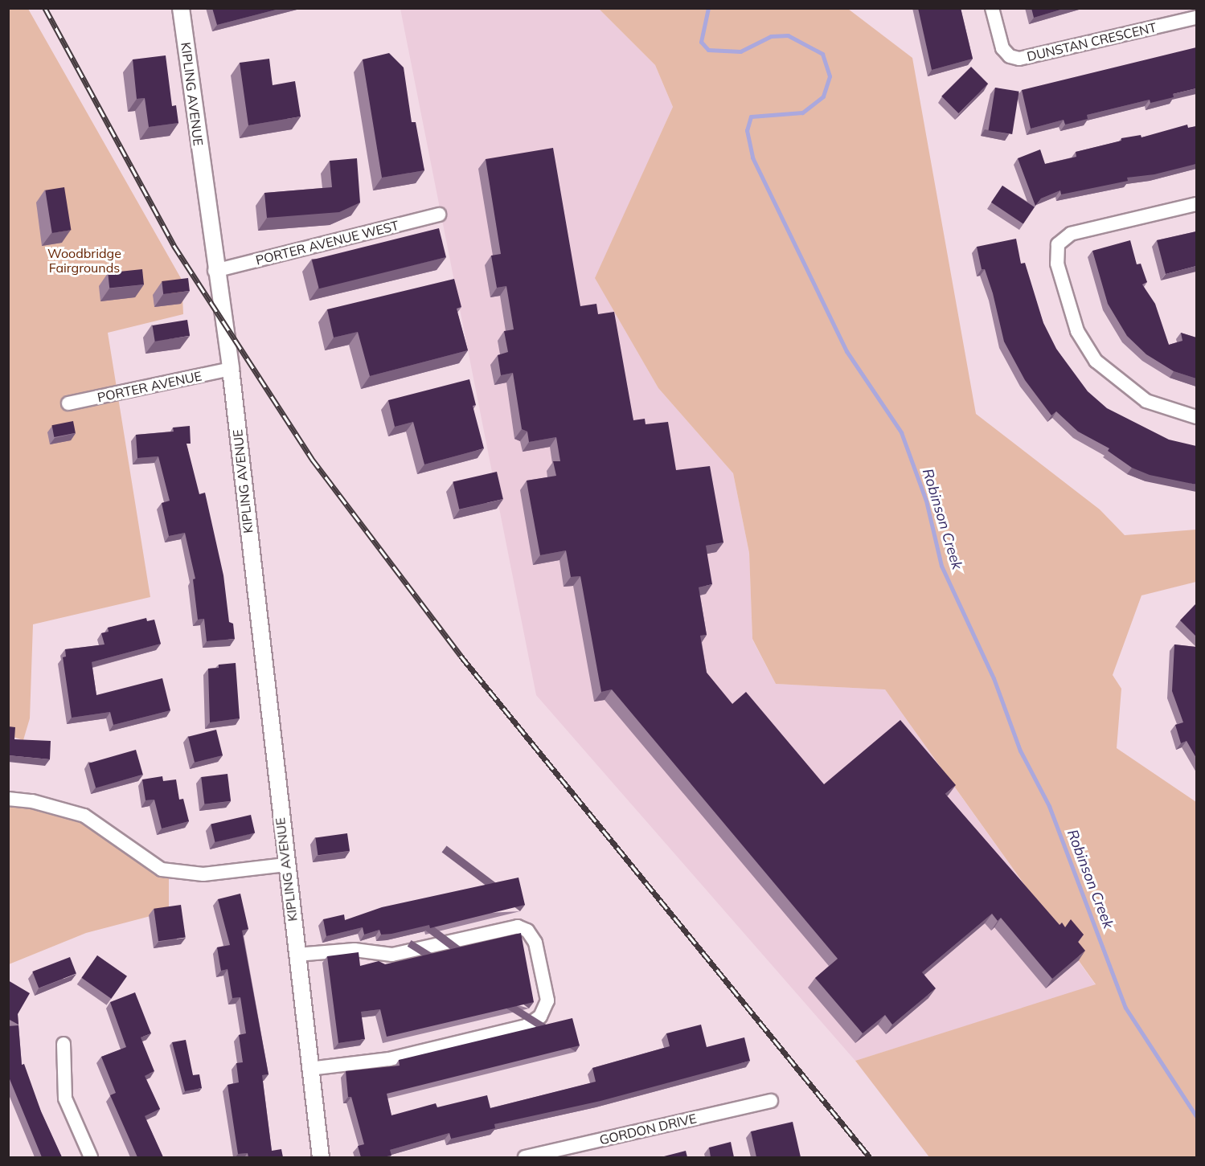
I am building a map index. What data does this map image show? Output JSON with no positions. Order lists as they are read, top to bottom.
{
  "streets": {
    "street": [
      "DUNSTAN CRESCENT",
      "KIPLING AVENUE",
      "PORTER AVENUE WEST",
      "PORTER AVENUE",
      "GORDON DRIVE"
    ]
  },
  "crossings": [
    ["KIPLING AVENUE", "PORTER AVENUE WEST"],
    ["KIPLING AVENUE", "PORTER AVENUE"]
  ],
  "water": ["Robinson Creek"],
  "parks": ["Woodbridge Fairgrounds"]
}
